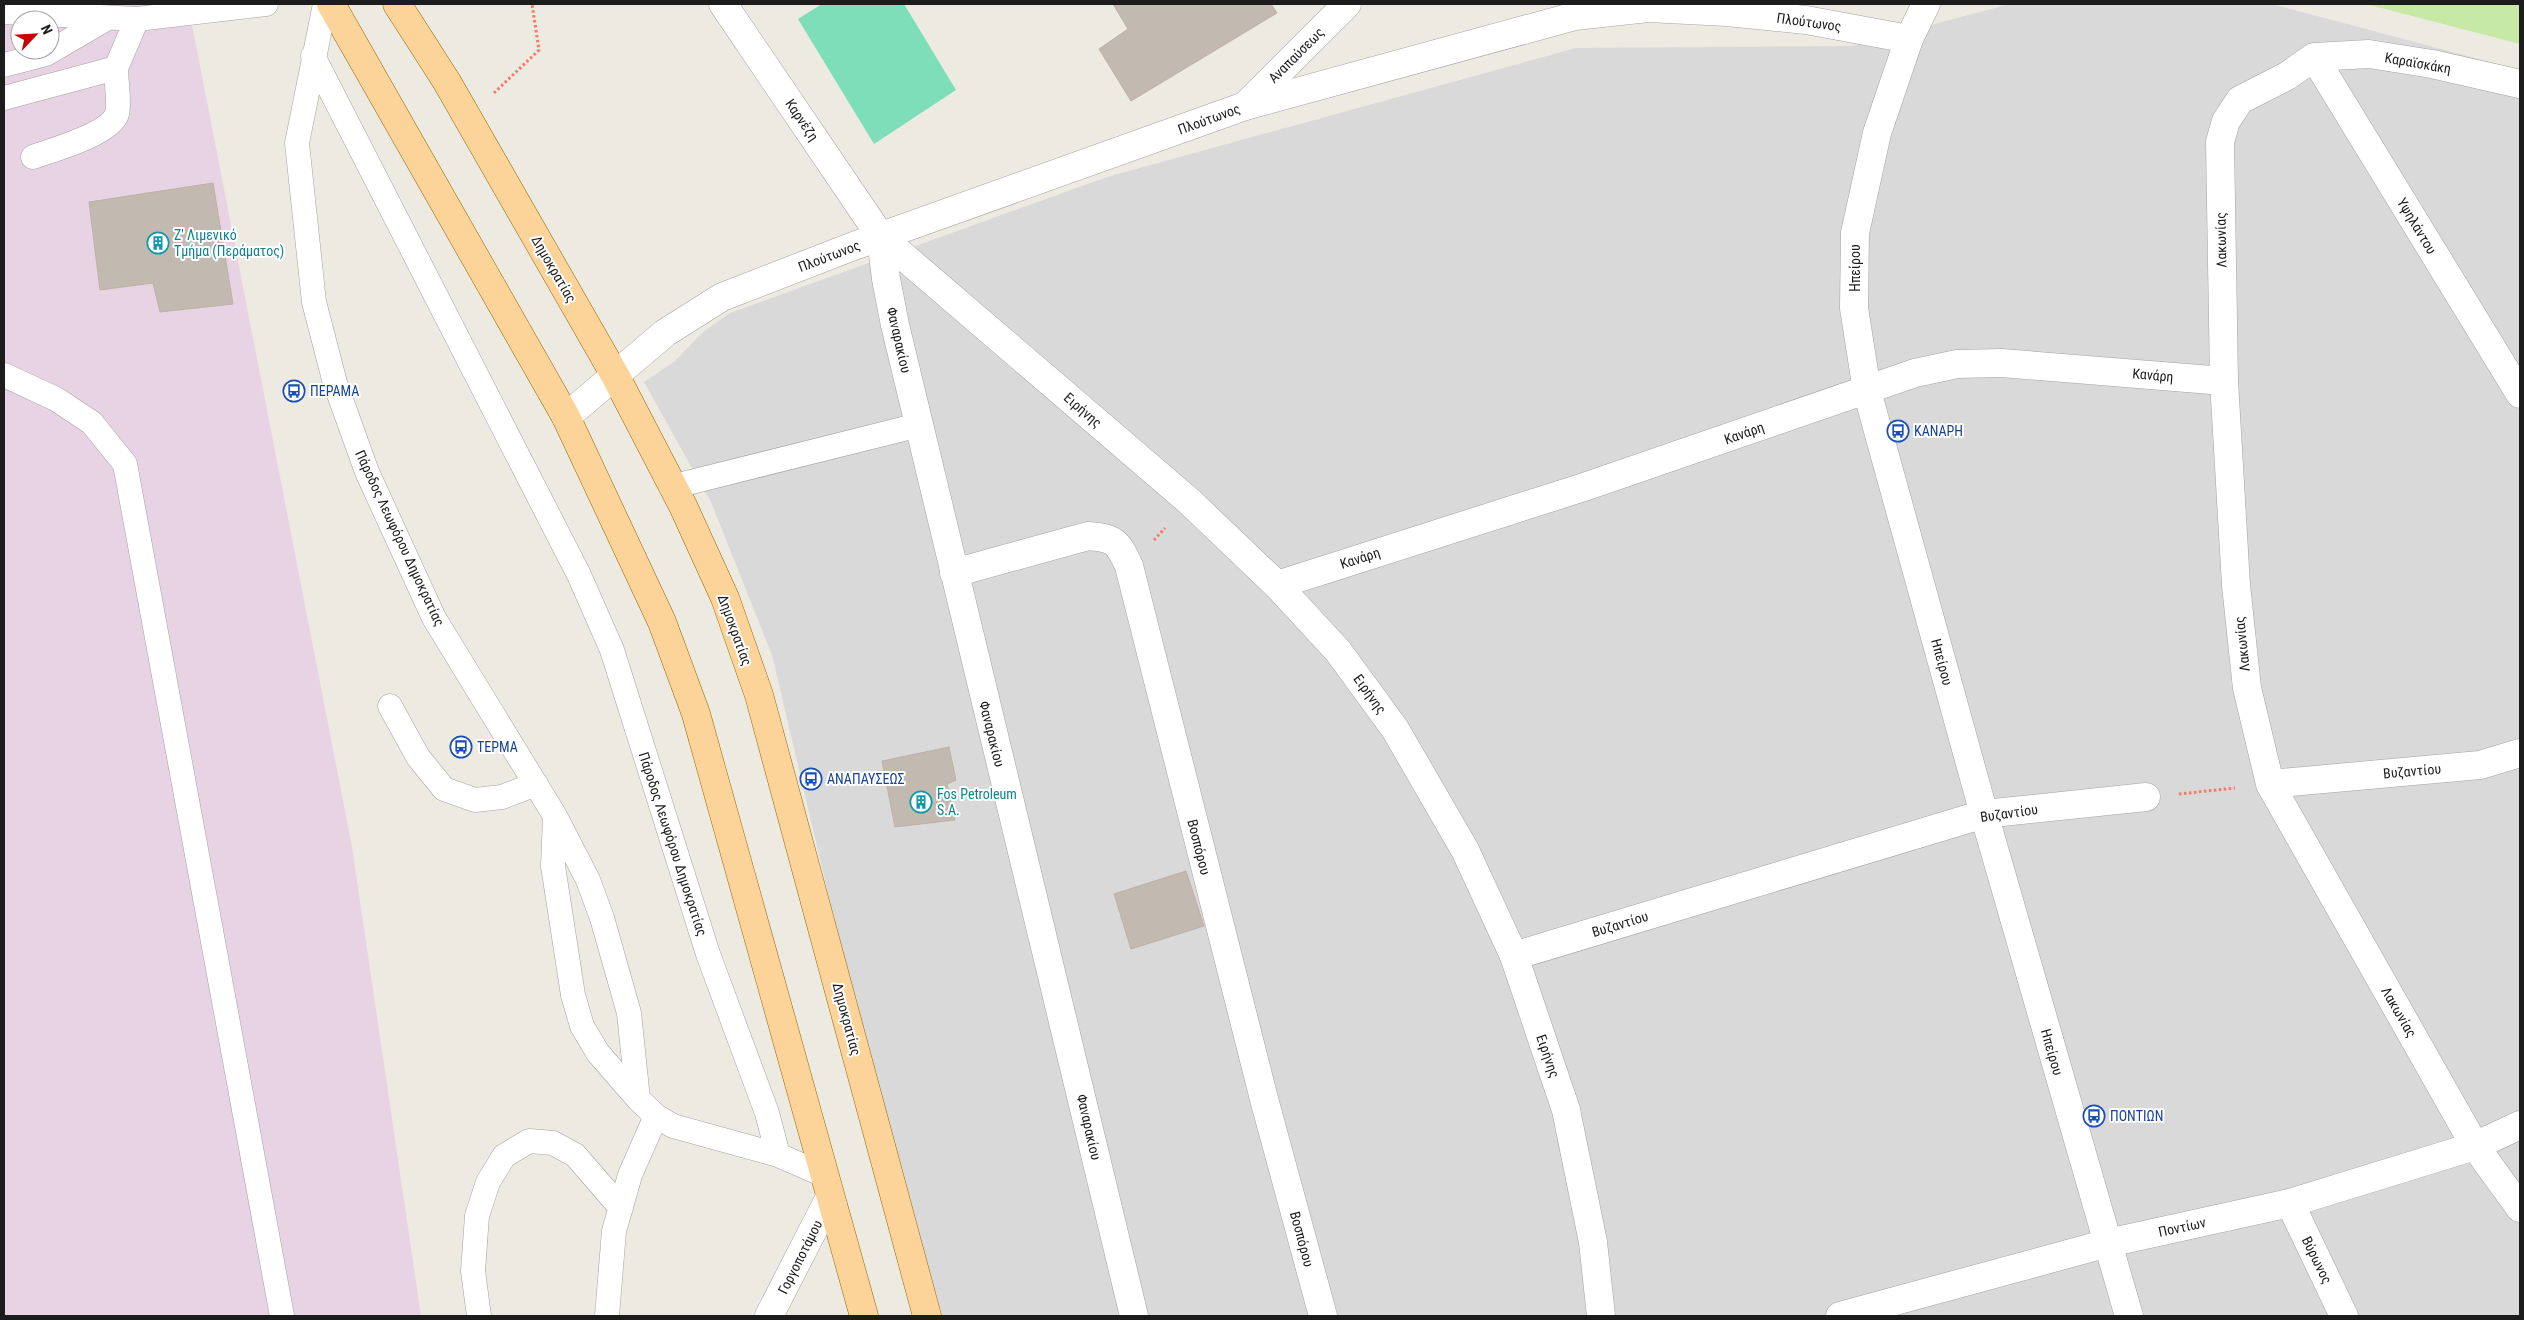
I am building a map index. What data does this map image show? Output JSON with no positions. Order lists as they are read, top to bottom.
{
  "streets": {
    "main road": ["Δημοκρατίας"],
    "street": [
      "Πλούτωνος",
      "Αναπαύσεως",
      "Καραϊσκάκη",
      "Καρνέζη",
      "Υψηλάντου",
      "Λακωνίας",
      "Ηπείρου",
      "Φαναρακίου",
      "Κανάρη",
      "Ειρήνης",
      "Βυζαντίου",
      "Βοσπόρου",
      "Ποντίων",
      "Γοργοποτάμου",
      "Βύρωνος"
    ],
    "lane": ["Πάροδος Λεωφόρου Δημοκρατίας"]
  },
  "crossings": [
    ["Πλούτωνος", "Αναπαύσεως"],
    ["Πλούτωνος", "Καρνέζη"],
    ["Πλούτωνος", "Ηπείρου"],
    ["Πλούτωνος", "Δημοκρατίας"],
    ["Πλούτωνος", "Φαναρακίου"],
    ["Πλούτωνος", "Ειρήνης"],
    ["Καραϊσκάκη", "Υψηλάντου"],
    ["Καραϊσκάκη", "Λακωνίας"],
    ["Καρνέζη", "Φαναρακίου"],
    ["Καρνέζη", "Ειρήνης"],
    ["Υψηλάντου", "Λακωνίας"],
    ["Λακωνίας", "Κανάρη"],
    ["Λακωνίας", "Βυζαντίου"],
    ["Λακωνίας", "Ποντίων"],
    ["Ηπείρου", "Κανάρη"],
    ["Ηπείρου", "Βυζαντίου"],
    ["Ηπείρου", "Ποντίων"],
    ["Φαναρακίου", "Ειρήνης"],
    ["Φαναρακίου", "Βοσπόρου"],
    ["Κανάρη", "Ειρήνης"],
    ["Ειρήνης", "Βυζαντίου"],
    ["Ποντίων", "Βύρωνος"]
  ],
  "places": {
    "building": ["Ζ' Λιμενικό Τμήμα (Περάματος)", "Fos Petroleum S.A."],
    "bus stop": [
      "ΠΕΡΑΜΑ",
      "ΚΑΝΑΡΗ",
      "ΤΕΡΜΑ",
      "ΑΝΑΠΑΥΣΕΩΣ",
      "ΠΟΝΤΙΩΝ"
    ]
  },
  "north": "top right"
}
